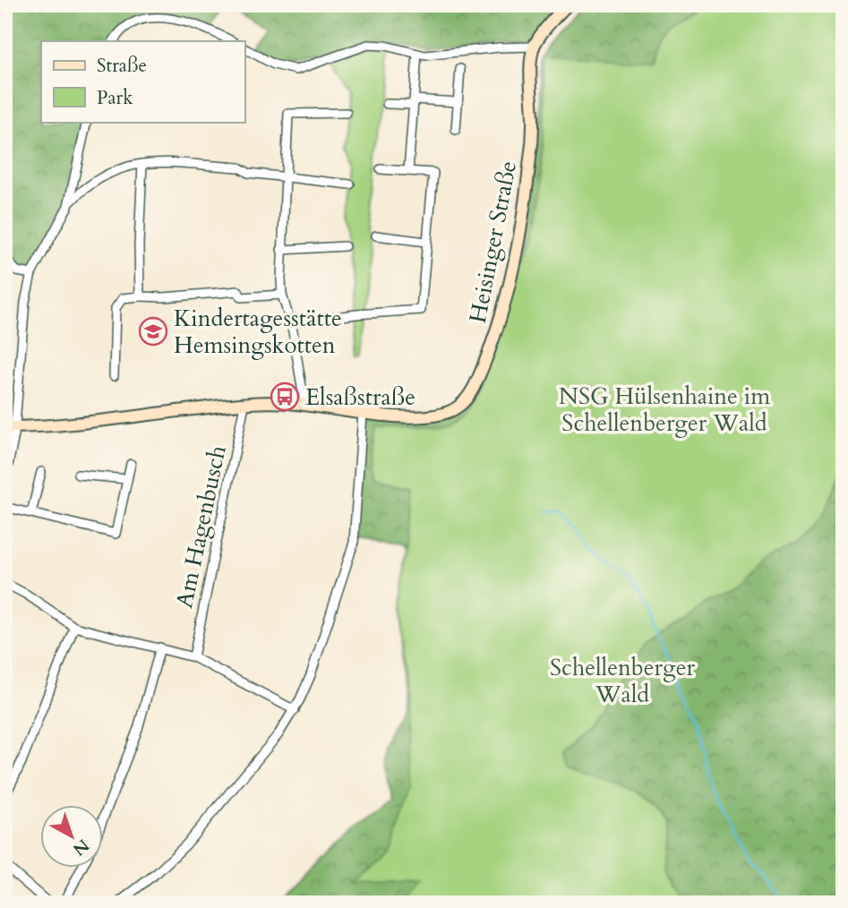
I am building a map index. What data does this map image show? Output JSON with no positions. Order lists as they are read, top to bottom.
{
  "streets": {
    "main road": ["Heisinger Straße"],
    "street": ["Am Hagenbusch"]
  },
  "crossings": [
    ["Heisinger Straße", "Am Hagenbusch"]
  ],
  "parks": ["NSG Hülsenhaine im Schellenberger Wald", "Schellenberger Wald"],
  "places": {
    "school or university": ["Kindertagesstätte Hemsingskotten"],
    "bus stop": ["Elsaßstraße"]
  },
  "legend": ["Straße", "Park"],
  "north": "bottom right"
}
